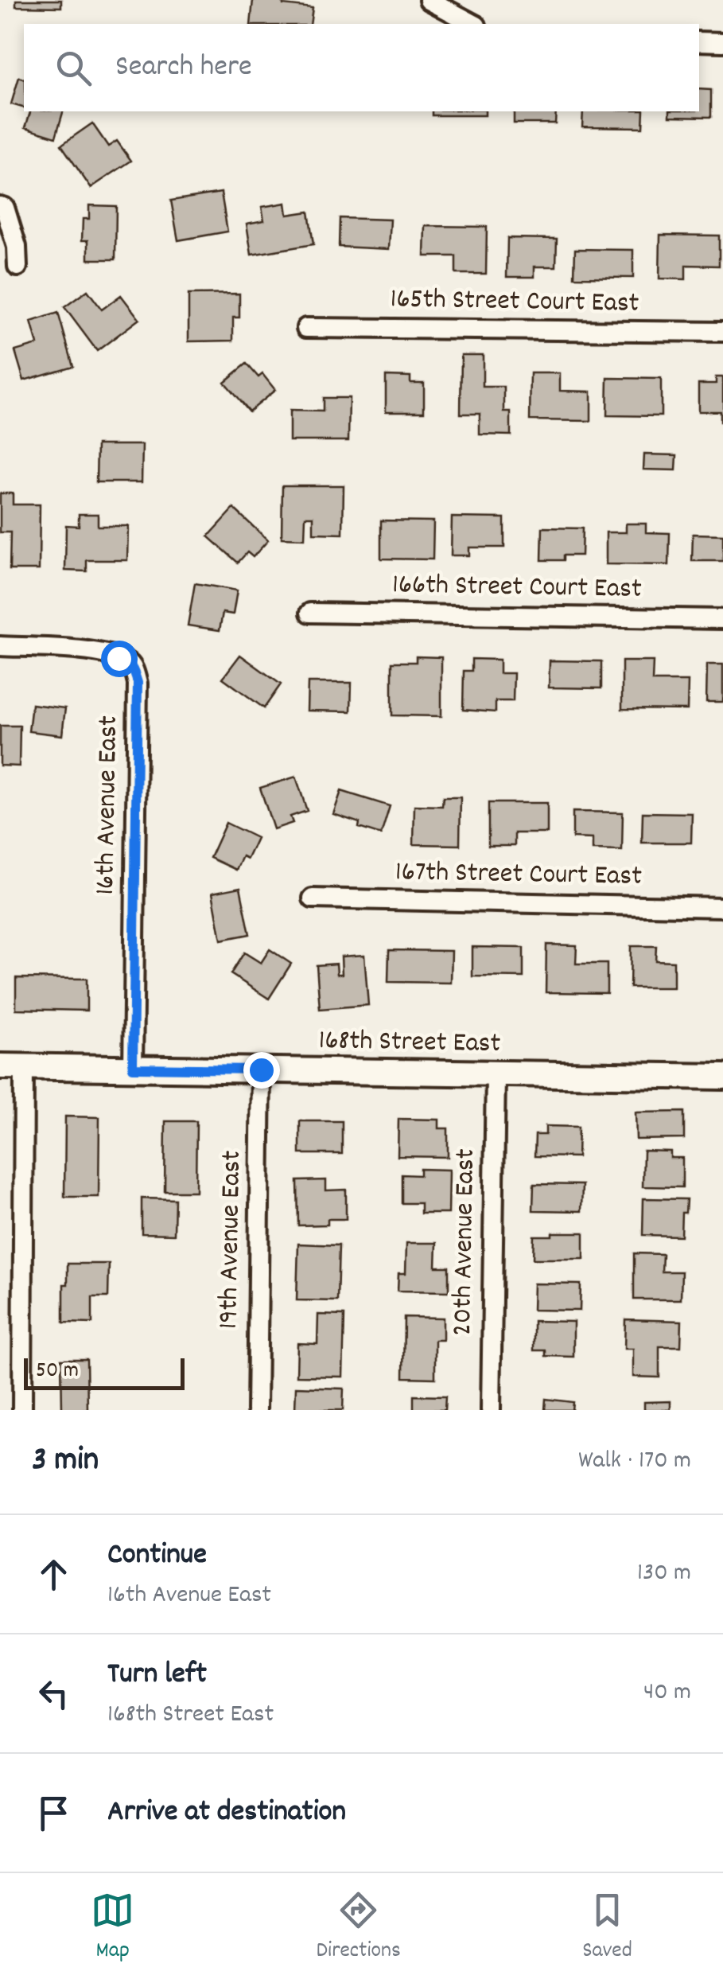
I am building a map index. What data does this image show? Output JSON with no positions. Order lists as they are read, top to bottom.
{
  "streets": {
    "street": [
      "165th Street Court East",
      "166th Street Court East",
      "16th Avenue East",
      "167th Street Court East",
      "168th Street East",
      "19th Avenue East",
      "20th Avenue East"
    ]
  },
  "crossings": [
    ["16th Avenue East", "168th Street East"],
    ["168th Street East", "19th Avenue East"],
    ["168th Street East", "20th Avenue East"]
  ],
  "scale_bar": "50 m",
  "page": {
    "search": "Search here",
    "scale": "50 m",
    "heading": ["3 min", "Walk · 170 m"],
    "list": [
      ["Continue", "16th Avenue East", "130 m"],
      ["Turn left", "168th Street East", "40 m"],
      "Arrive at destination"
    ],
    "nav": ["Map", "Directions", "Saved"]
  }
}
